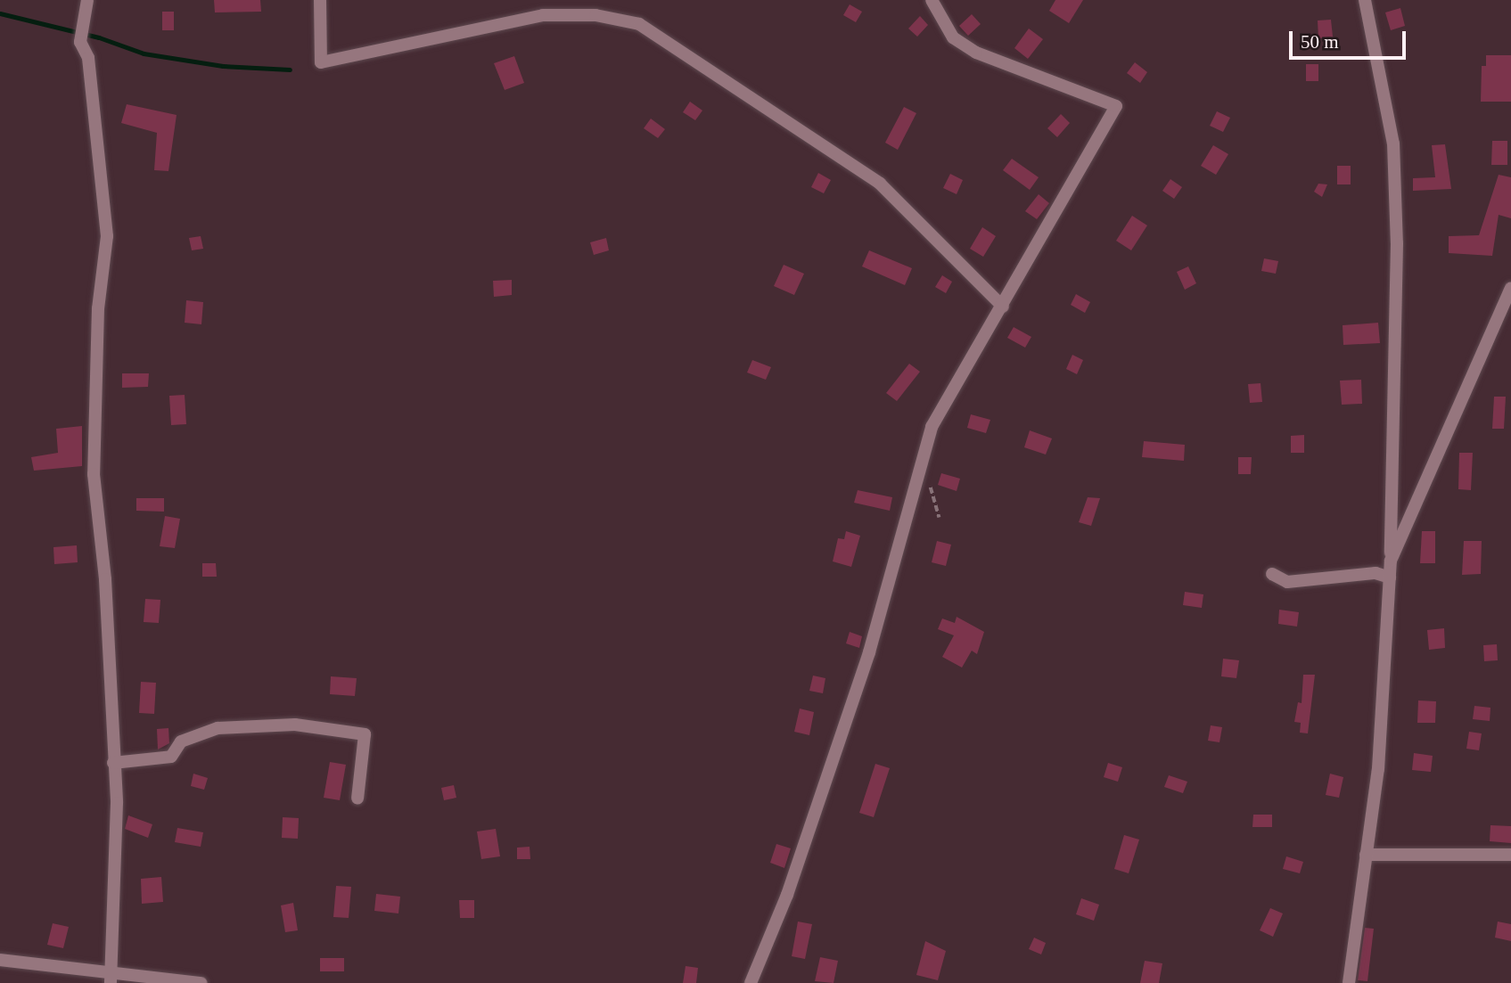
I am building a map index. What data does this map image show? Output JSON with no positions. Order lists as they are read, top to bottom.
{
  "scale_bar": "50 m"
}
